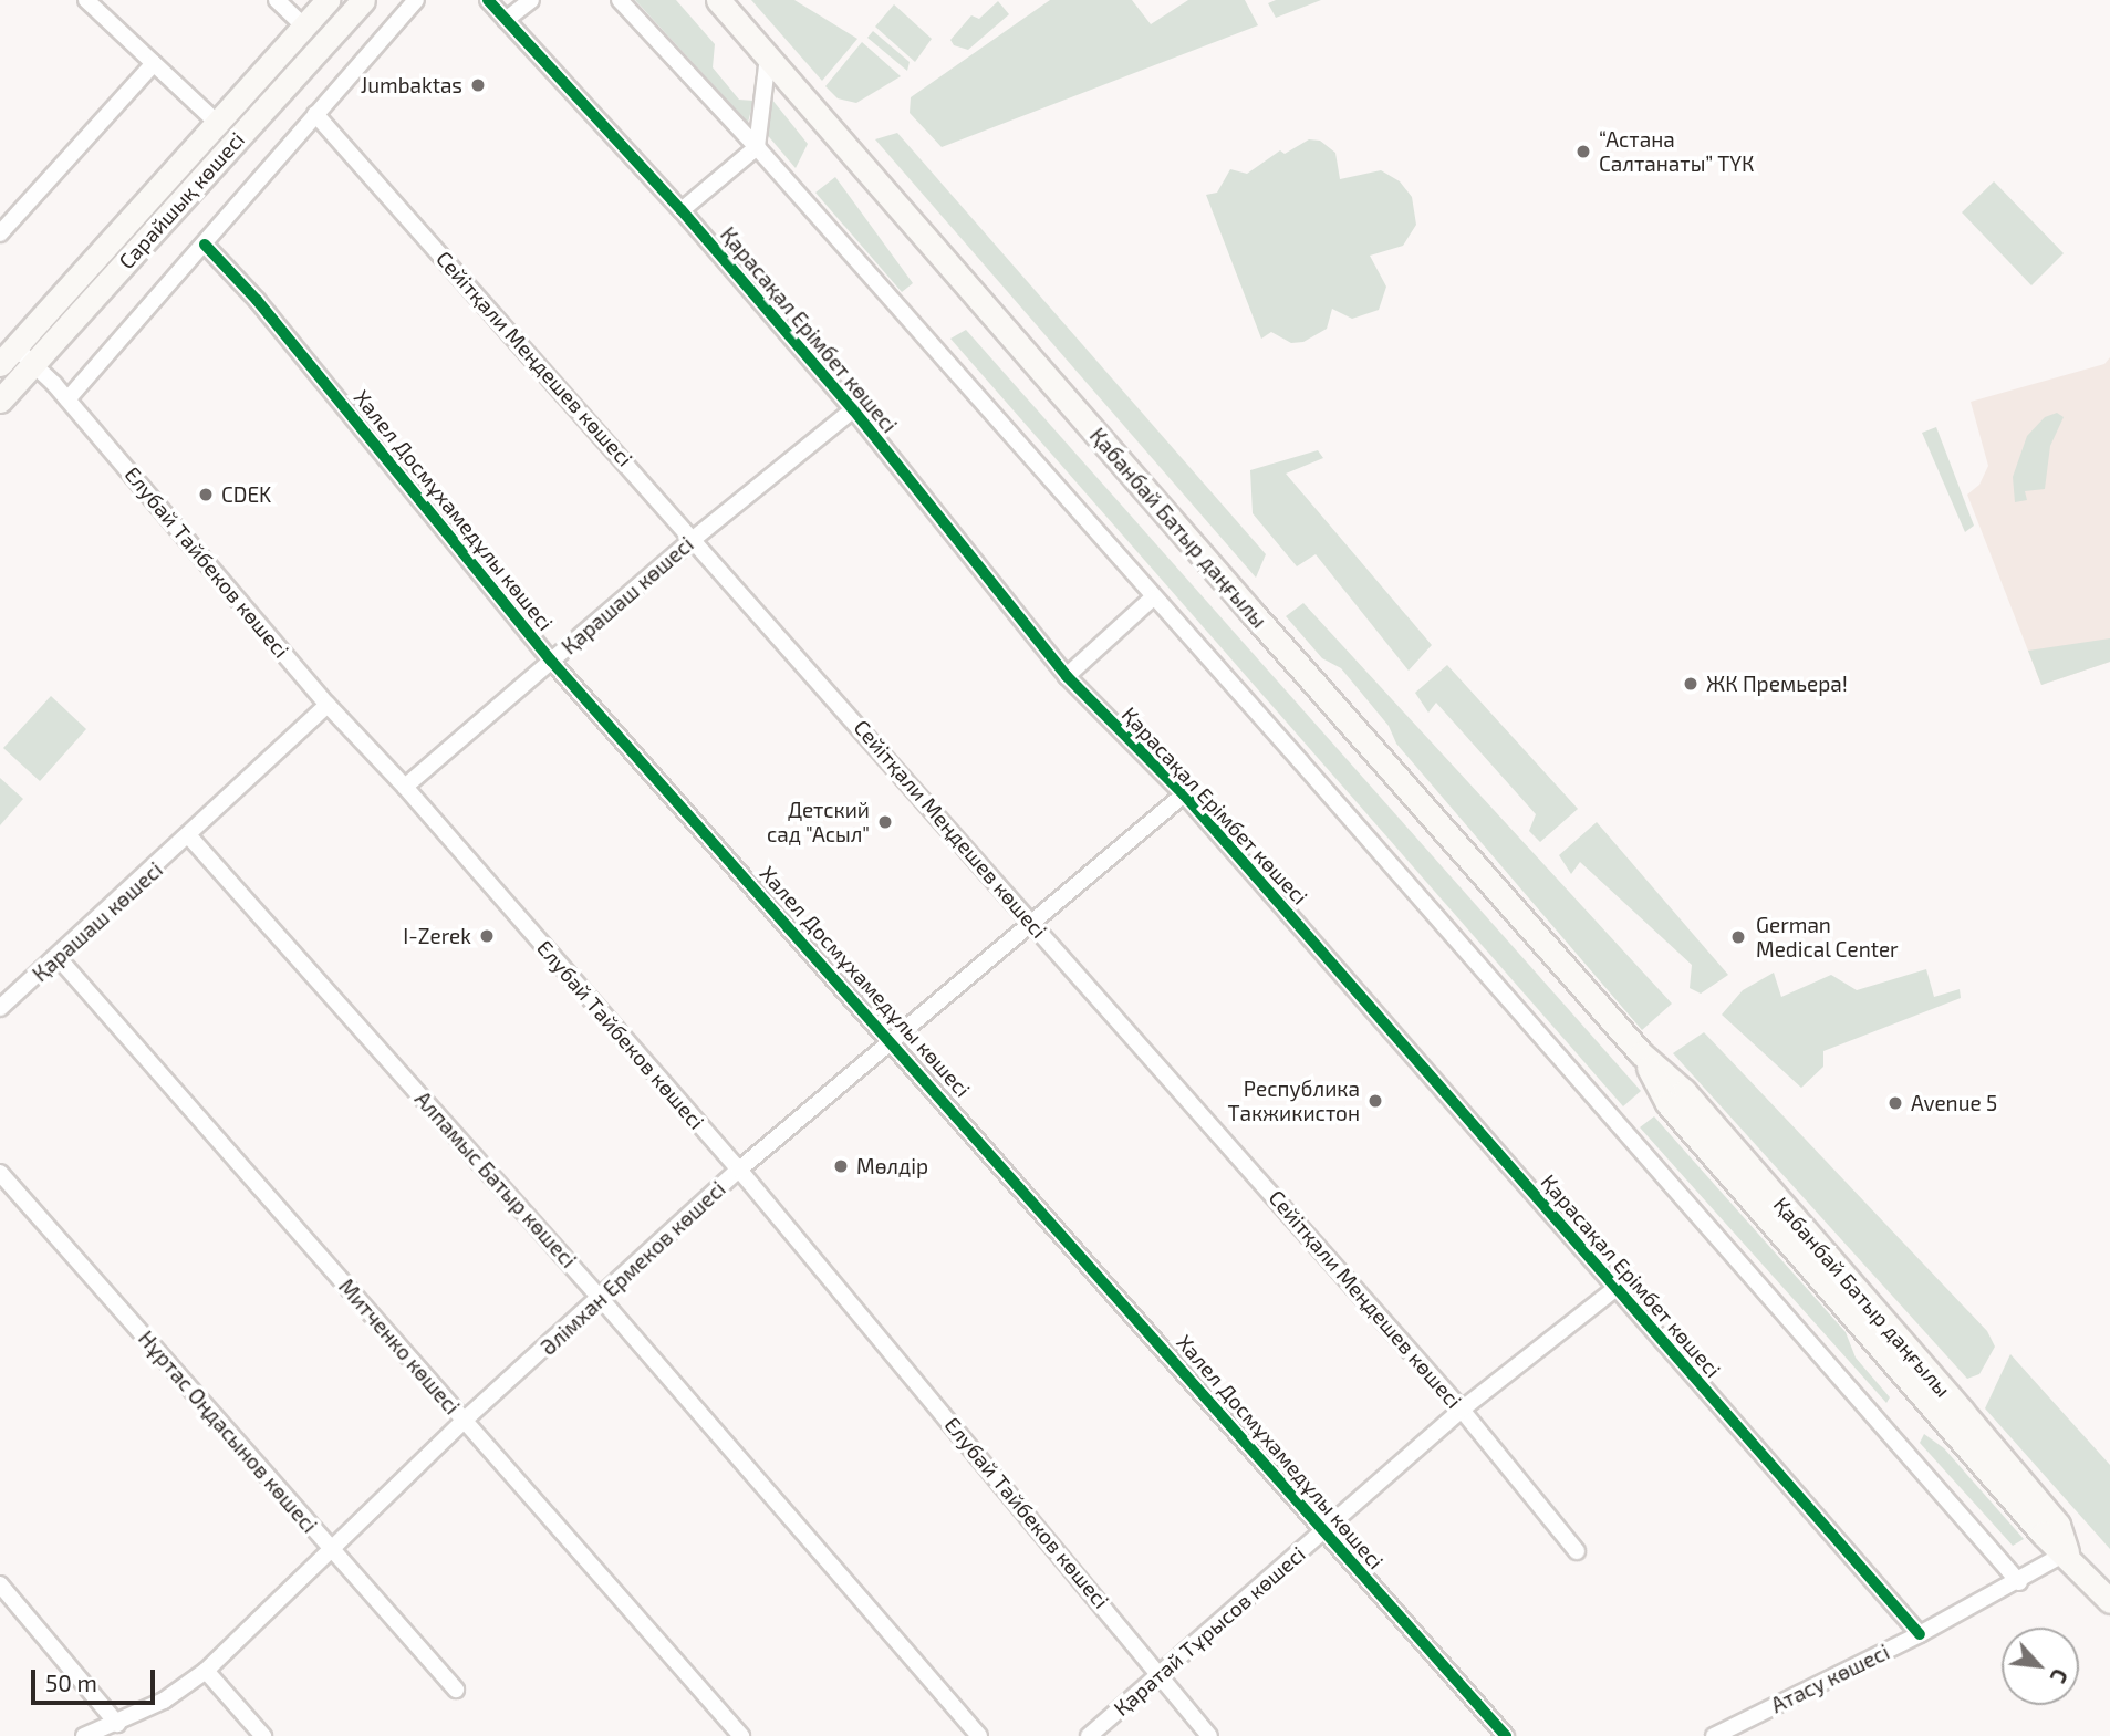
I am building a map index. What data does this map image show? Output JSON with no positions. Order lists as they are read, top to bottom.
{
  "streets": {
    "main road": ["Сарайшық көшесі", "Қабанбай Батыр даңғылы"],
    "street": [
      "Қарасақал Ерімбет көшесі",
      "Сейітқали Меңдешев көшесі",
      "Халел Досмұхамедұлы көшесі",
      "Елубай Тайбеков көшесі",
      "Қарашаш көшесі",
      "Алпамыс Батыр көшесі",
      "Әлімхан Ермеков көшесі",
      "Митченко көшесі",
      "Нұртас Оңдасынов көшесі",
      "Қаратай Тұрысов көшесі",
      "Атасу көшесі"
    ]
  },
  "crossings": [
    ["Сарайшық көшесі", "Елубай Тайбеков көшесі"],
    ["Қарасақал Ерімбет көшесі", "Қарашаш көшесі"],
    ["Қарасақал Ерімбет көшесі", "Әлімхан Ермеков көшесі"],
    ["Қарасақал Ерімбет көшесі", "Қаратай Тұрысов көшесі"],
    ["Қарасақал Ерімбет көшесі", "Атасу көшесі"],
    ["Сейітқали Меңдешев көшесі", "Қарашаш көшесі"],
    ["Сейітқали Меңдешев көшесі", "Әлімхан Ермеков көшесі"],
    ["Сейітқали Меңдешев көшесі", "Қаратай Тұрысов көшесі"],
    ["Халел Досмұхамедұлы көшесі", "Қарашаш көшесі"],
    ["Халел Досмұхамедұлы көшесі", "Әлімхан Ермеков көшесі"],
    ["Халел Досмұхамедұлы көшесі", "Қаратай Тұрысов көшесі"],
    ["Қабанбай Батыр даңғылы", "Атасу көшесі"],
    ["Елубай Тайбеков көшесі", "Қарашаш көшесі"],
    ["Елубай Тайбеков көшесі", "Әлімхан Ермеков көшесі"],
    ["Елубай Тайбеков көшесі", "Қаратай Тұрысов көшесі"],
    ["Қарашаш көшесі", "Алпамыс Батыр көшесі"],
    ["Қарашаш көшесі", "Митченко көшесі"],
    ["Алпамыс Батыр көшесі", "Әлімхан Ермеков көшесі"],
    ["Әлімхан Ермеков көшесі", "Митченко көшесі"],
    ["Әлімхан Ермеков көшесі", "Нұртас Оңдасынов көшесі"]
  ],
  "places": [
    "Jumbaktas",
    "“Астана Салтанаты” ТҮК",
    "CDEK",
    "ЖК Премьера!",
    "Детский сад \"Асыл\"",
    "I-Zerek",
    "German Medical Center",
    "Республика Такжикистон",
    "Avenue 5",
    "Мөлдір"
  ],
  "scale_bar": "50 m",
  "north": "bottom right"
}
